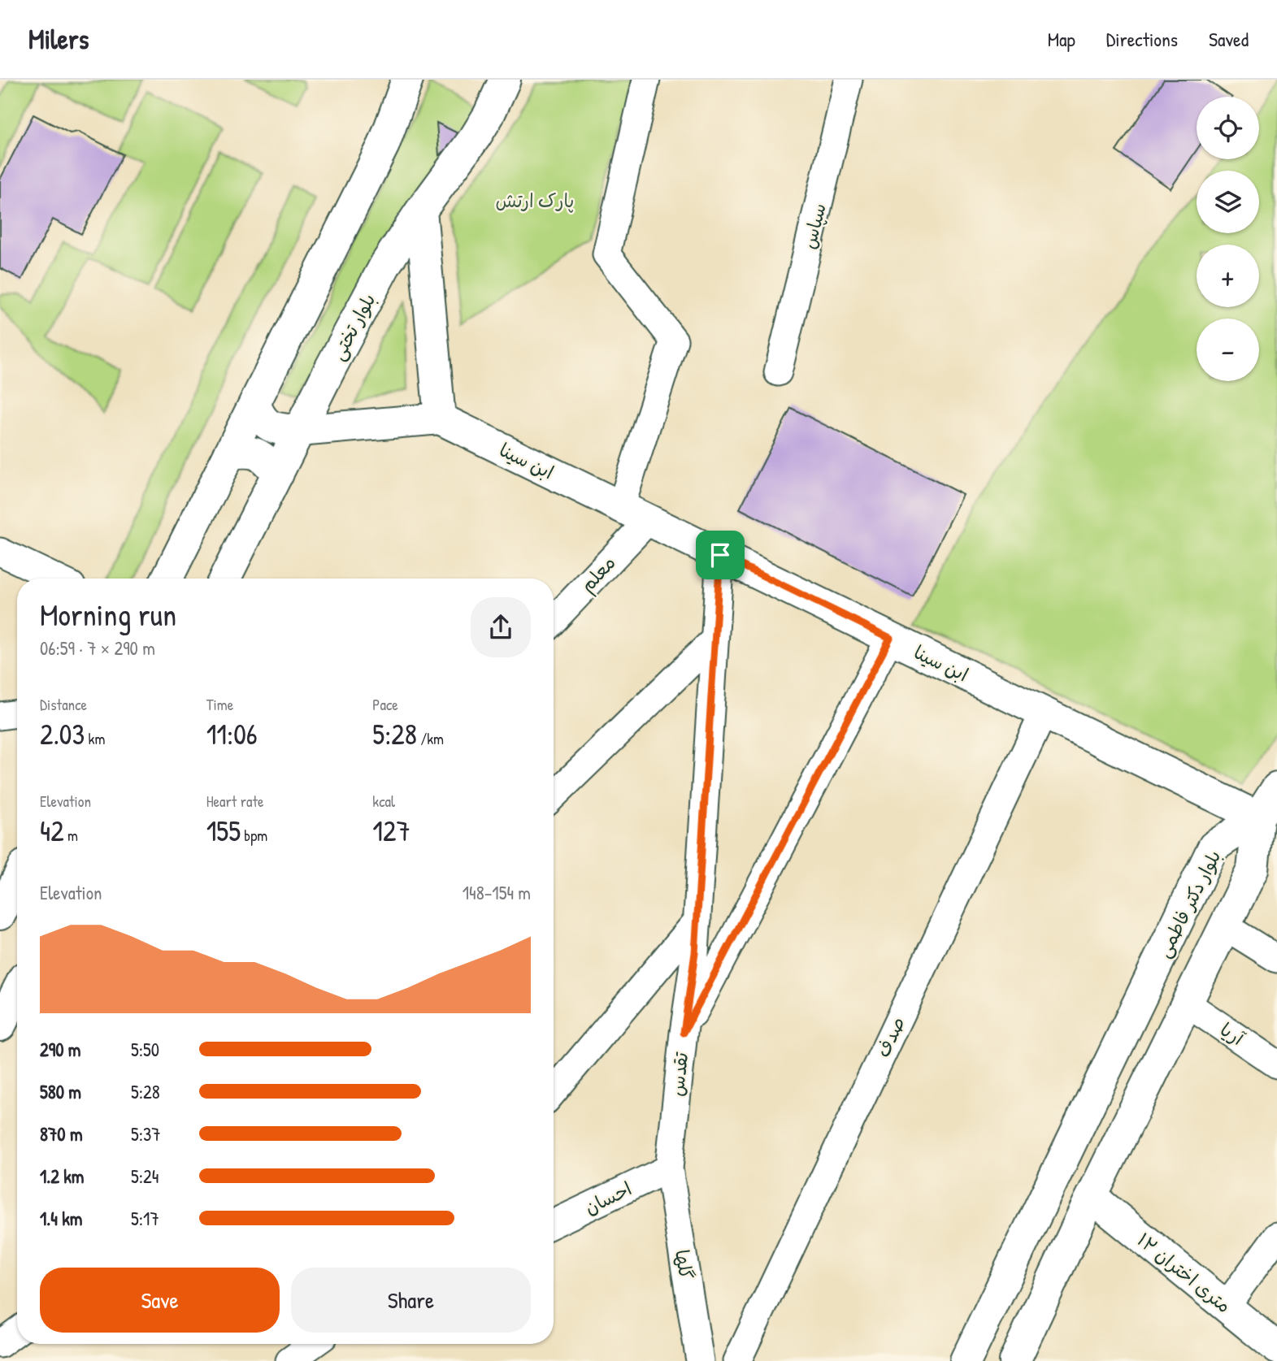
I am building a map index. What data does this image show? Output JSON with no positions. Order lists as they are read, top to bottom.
{
  "streets": {
    "main road": [
      "بلوار تختی",
      "ابن سینا",
      "بلوار دکتر فاطمی",
      "۱۲ متری اختران"
    ],
    "street": [
      "سپاس",
      "معلم",
      "آریا",
      "صدف",
      "تقدس",
      "احسان",
      "گلها"
    ]
  },
  "crossings": [
    ["ابن سینا", "معلم"],
    ["ابن سینا", "بلوار دکتر فاطمی"],
    ["ابن سینا", "صدف"],
    ["ابن سینا", "تقدس"],
    ["تقدس", "احسان"],
    ["تقدس", "گلها"],
    ["احسان", "گلها"]
  ],
  "parks": ["پارک ارتش"],
  "page": {
    "header": "Milers",
    "nav": ["Map", "Directions", "Saved"],
    "map_buttons": ["+", "−"],
    "heading": ["Morning run", "06:59 · 7 × 290 m"],
    "stats": [
      ["Distance", "2.03 km"],
      ["Time", "11:06"],
      ["Pace", "5:28 /km"],
      ["Elevation", "42 m"],
      ["Heart rate", "155 bpm"],
      ["kcal", "127"]
    ],
    "chart": ["Elevation", "148–154 m"],
    "list": [
      {
        "name": "290 m",
        "note": "5:50"
      },
      {
        "name": "580 m",
        "note": "5:28"
      },
      {
        "name": "870 m",
        "note": "5:37"
      },
      {
        "name": "1.2 km",
        "note": "5:24"
      },
      {
        "name": "1.4 km",
        "note": "5:17"
      }
    ],
    "buttons": ["Save", "Share"]
  }
}
